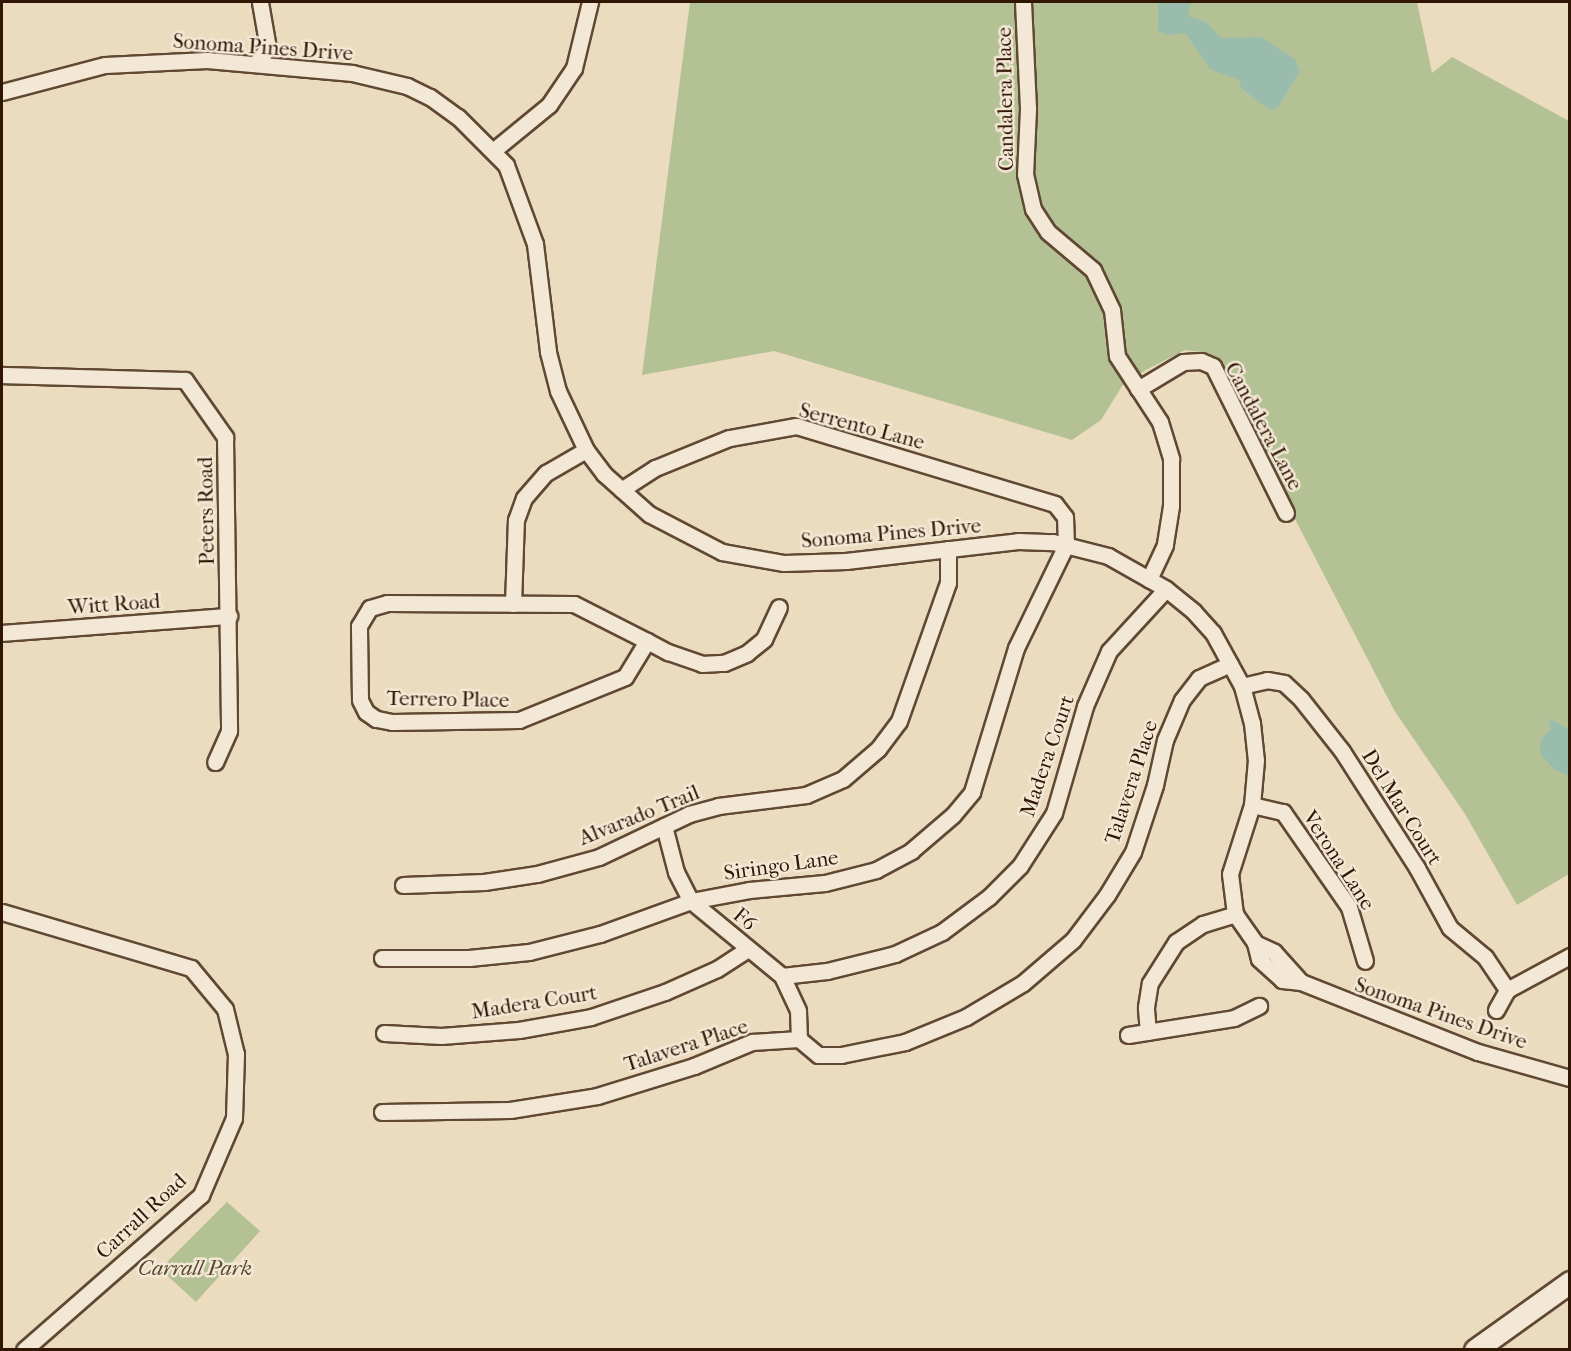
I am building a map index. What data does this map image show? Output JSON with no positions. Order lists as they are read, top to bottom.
{
  "streets": {
    "street": [
      "Sonoma Pines Drive",
      "Candalera Place",
      "Serrento Lane",
      "Candalera Lane",
      "Peters Road",
      "Witt Road",
      "Terrero Place",
      "Madera Court",
      "Talavera Place",
      "Del Mar Court",
      "Alvarado Trail",
      "Verona Lane",
      "Siringo Lane",
      "F6",
      "Carrall Road"
    ]
  },
  "crossings": [
    ["Sonoma Pines Drive", "Candalera Place"],
    ["Sonoma Pines Drive", "Serrento Lane"],
    ["Sonoma Pines Drive", "Madera Court"],
    ["Sonoma Pines Drive", "Talavera Place"],
    ["Sonoma Pines Drive", "Del Mar Court"],
    ["Sonoma Pines Drive", "Alvarado Trail"],
    ["Sonoma Pines Drive", "Verona Lane"],
    ["Sonoma Pines Drive", "Siringo Lane"],
    ["Candalera Place", "Candalera Lane"],
    ["Serrento Lane", "Siringo Lane"],
    ["Peters Road", "Witt Road"],
    ["Madera Court", "F6"],
    ["Talavera Place", "F6"],
    ["Alvarado Trail", "F6"],
    ["Siringo Lane", "F6"]
  ],
  "parks": ["Carrall Park"]
}
